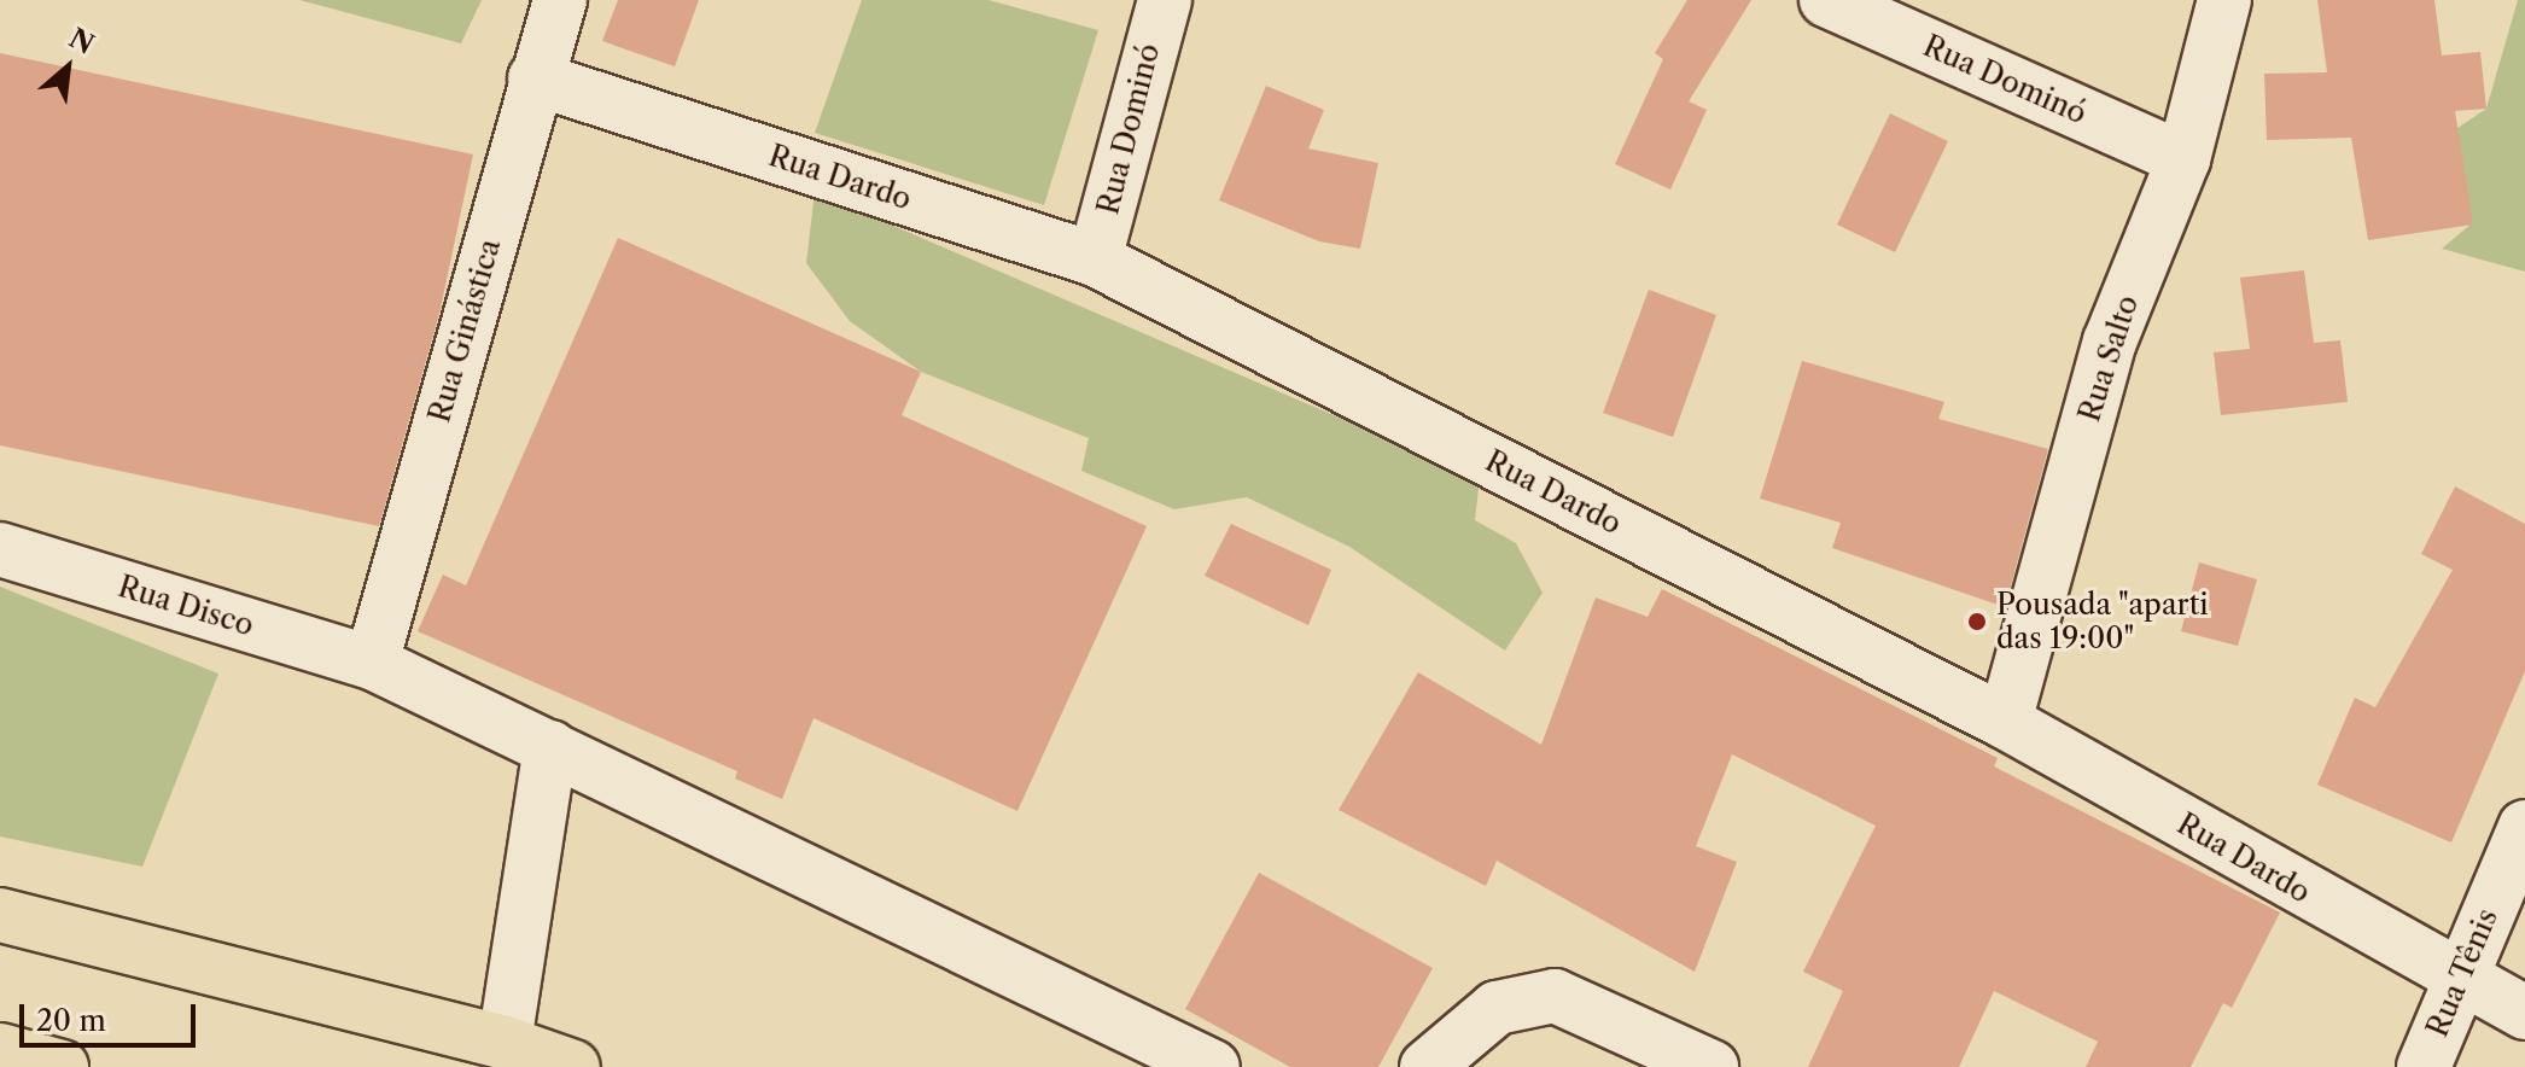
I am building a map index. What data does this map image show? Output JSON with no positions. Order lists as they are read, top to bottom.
{
  "streets": {
    "street": [
      "Rua Dominó",
      "Rua Dardo",
      "Rua Ginástica",
      "Rua Salto",
      "Rua Disco",
      "Rua Tênis"
    ]
  },
  "crossings": [
    ["Rua Dominó", "Rua Dardo"],
    ["Rua Dominó", "Rua Salto"],
    ["Rua Dardo", "Rua Ginástica"],
    ["Rua Dardo", "Rua Salto"],
    ["Rua Dardo", "Rua Tênis"],
    ["Rua Ginástica", "Rua Disco"]
  ],
  "places": ["Pousada \"aparti das 19:00\""],
  "scale_bar": "20 m",
  "north": "top right"
}
